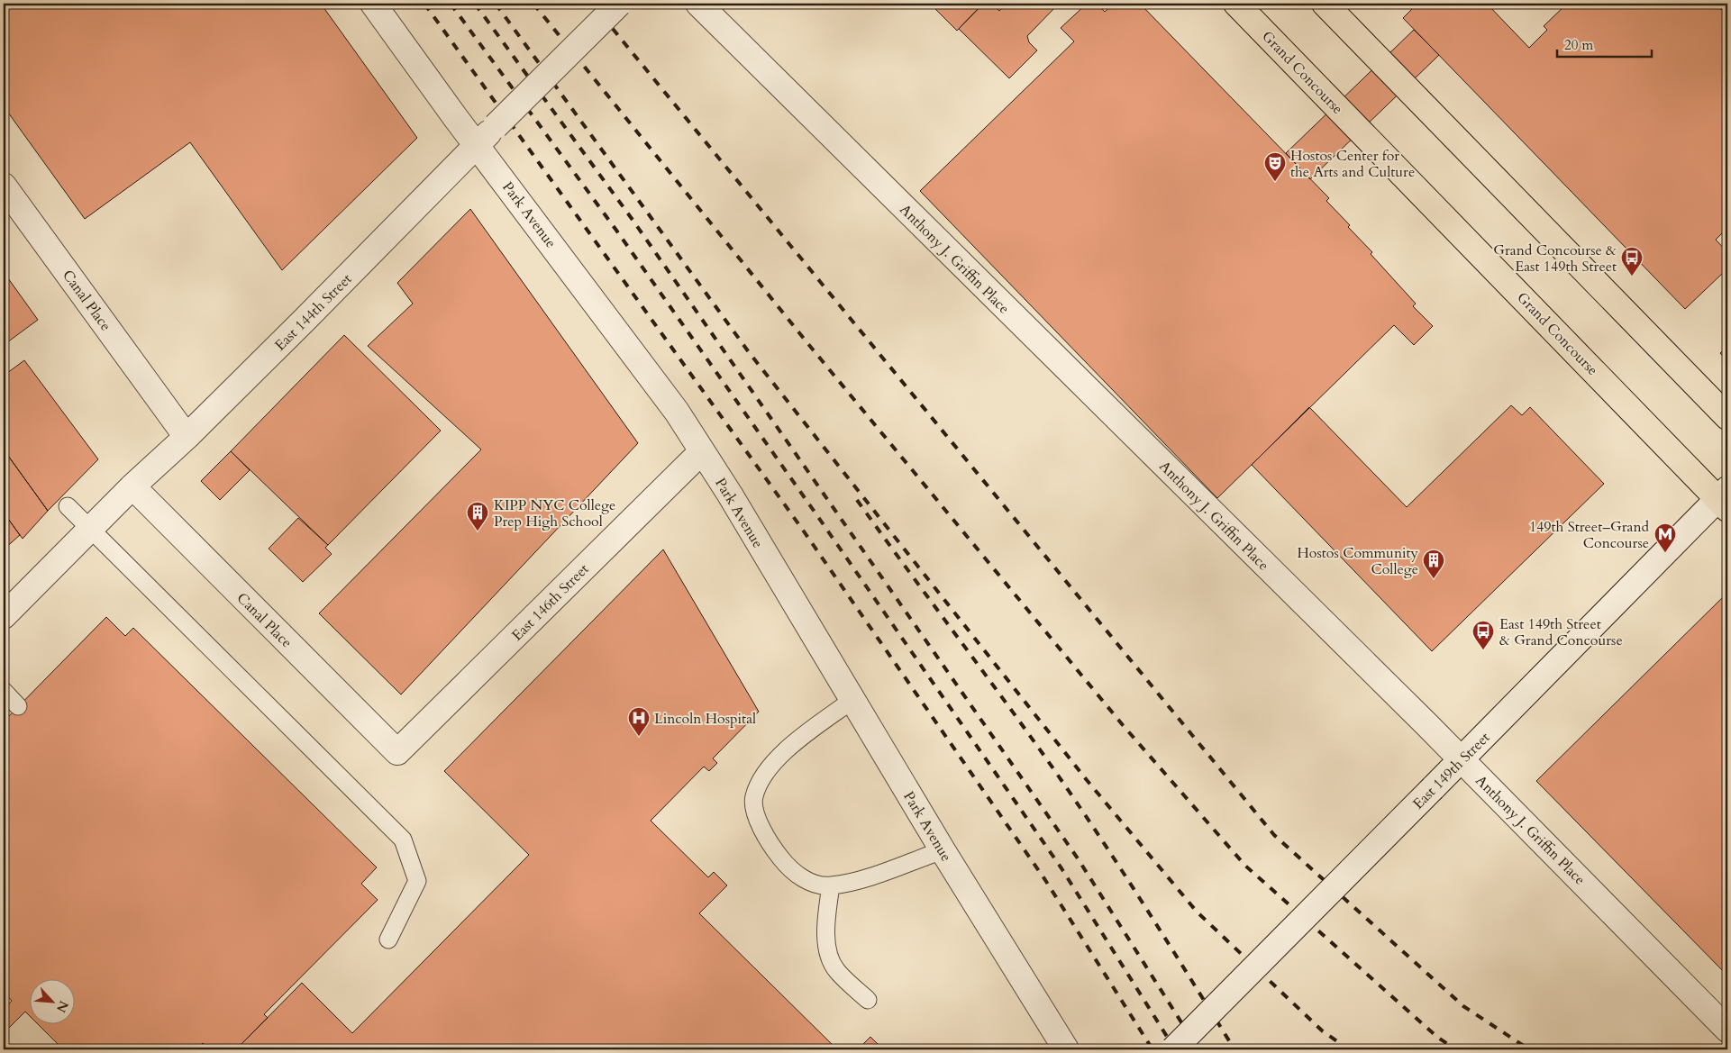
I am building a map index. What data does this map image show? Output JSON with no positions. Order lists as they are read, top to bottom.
{
  "streets": {
    "main road": ["Grand Concourse"],
    "street": [
      "Park Avenue",
      "Anthony J. Griffin Place",
      "Canal Place",
      "East 144th Street",
      "East 146th Street",
      "East 149th Street"
    ]
  },
  "crossings": [
    ["Grand Concourse", "East 149th Street"],
    ["Park Avenue", "East 144th Street"],
    ["Park Avenue", "East 146th Street"],
    ["Anthony J. Griffin Place", "East 149th Street"],
    ["Canal Place", "East 144th Street"],
    ["Canal Place", "East 146th Street"]
  ],
  "places": {
    "theatre": ["Hostos Center for the Arts and Culture"],
    "bus stop": ["Grand Concourse & East 149th Street", "East 149th Street & Grand Concourse"],
    "building": ["KIPP NYC College Prep High School", "Hostos Community College"],
    "metro station": ["149th Street–Grand Concourse"],
    "hospital": ["Lincoln Hospital"]
  },
  "scale_bar": "20 m",
  "north": "bottom right"
}
